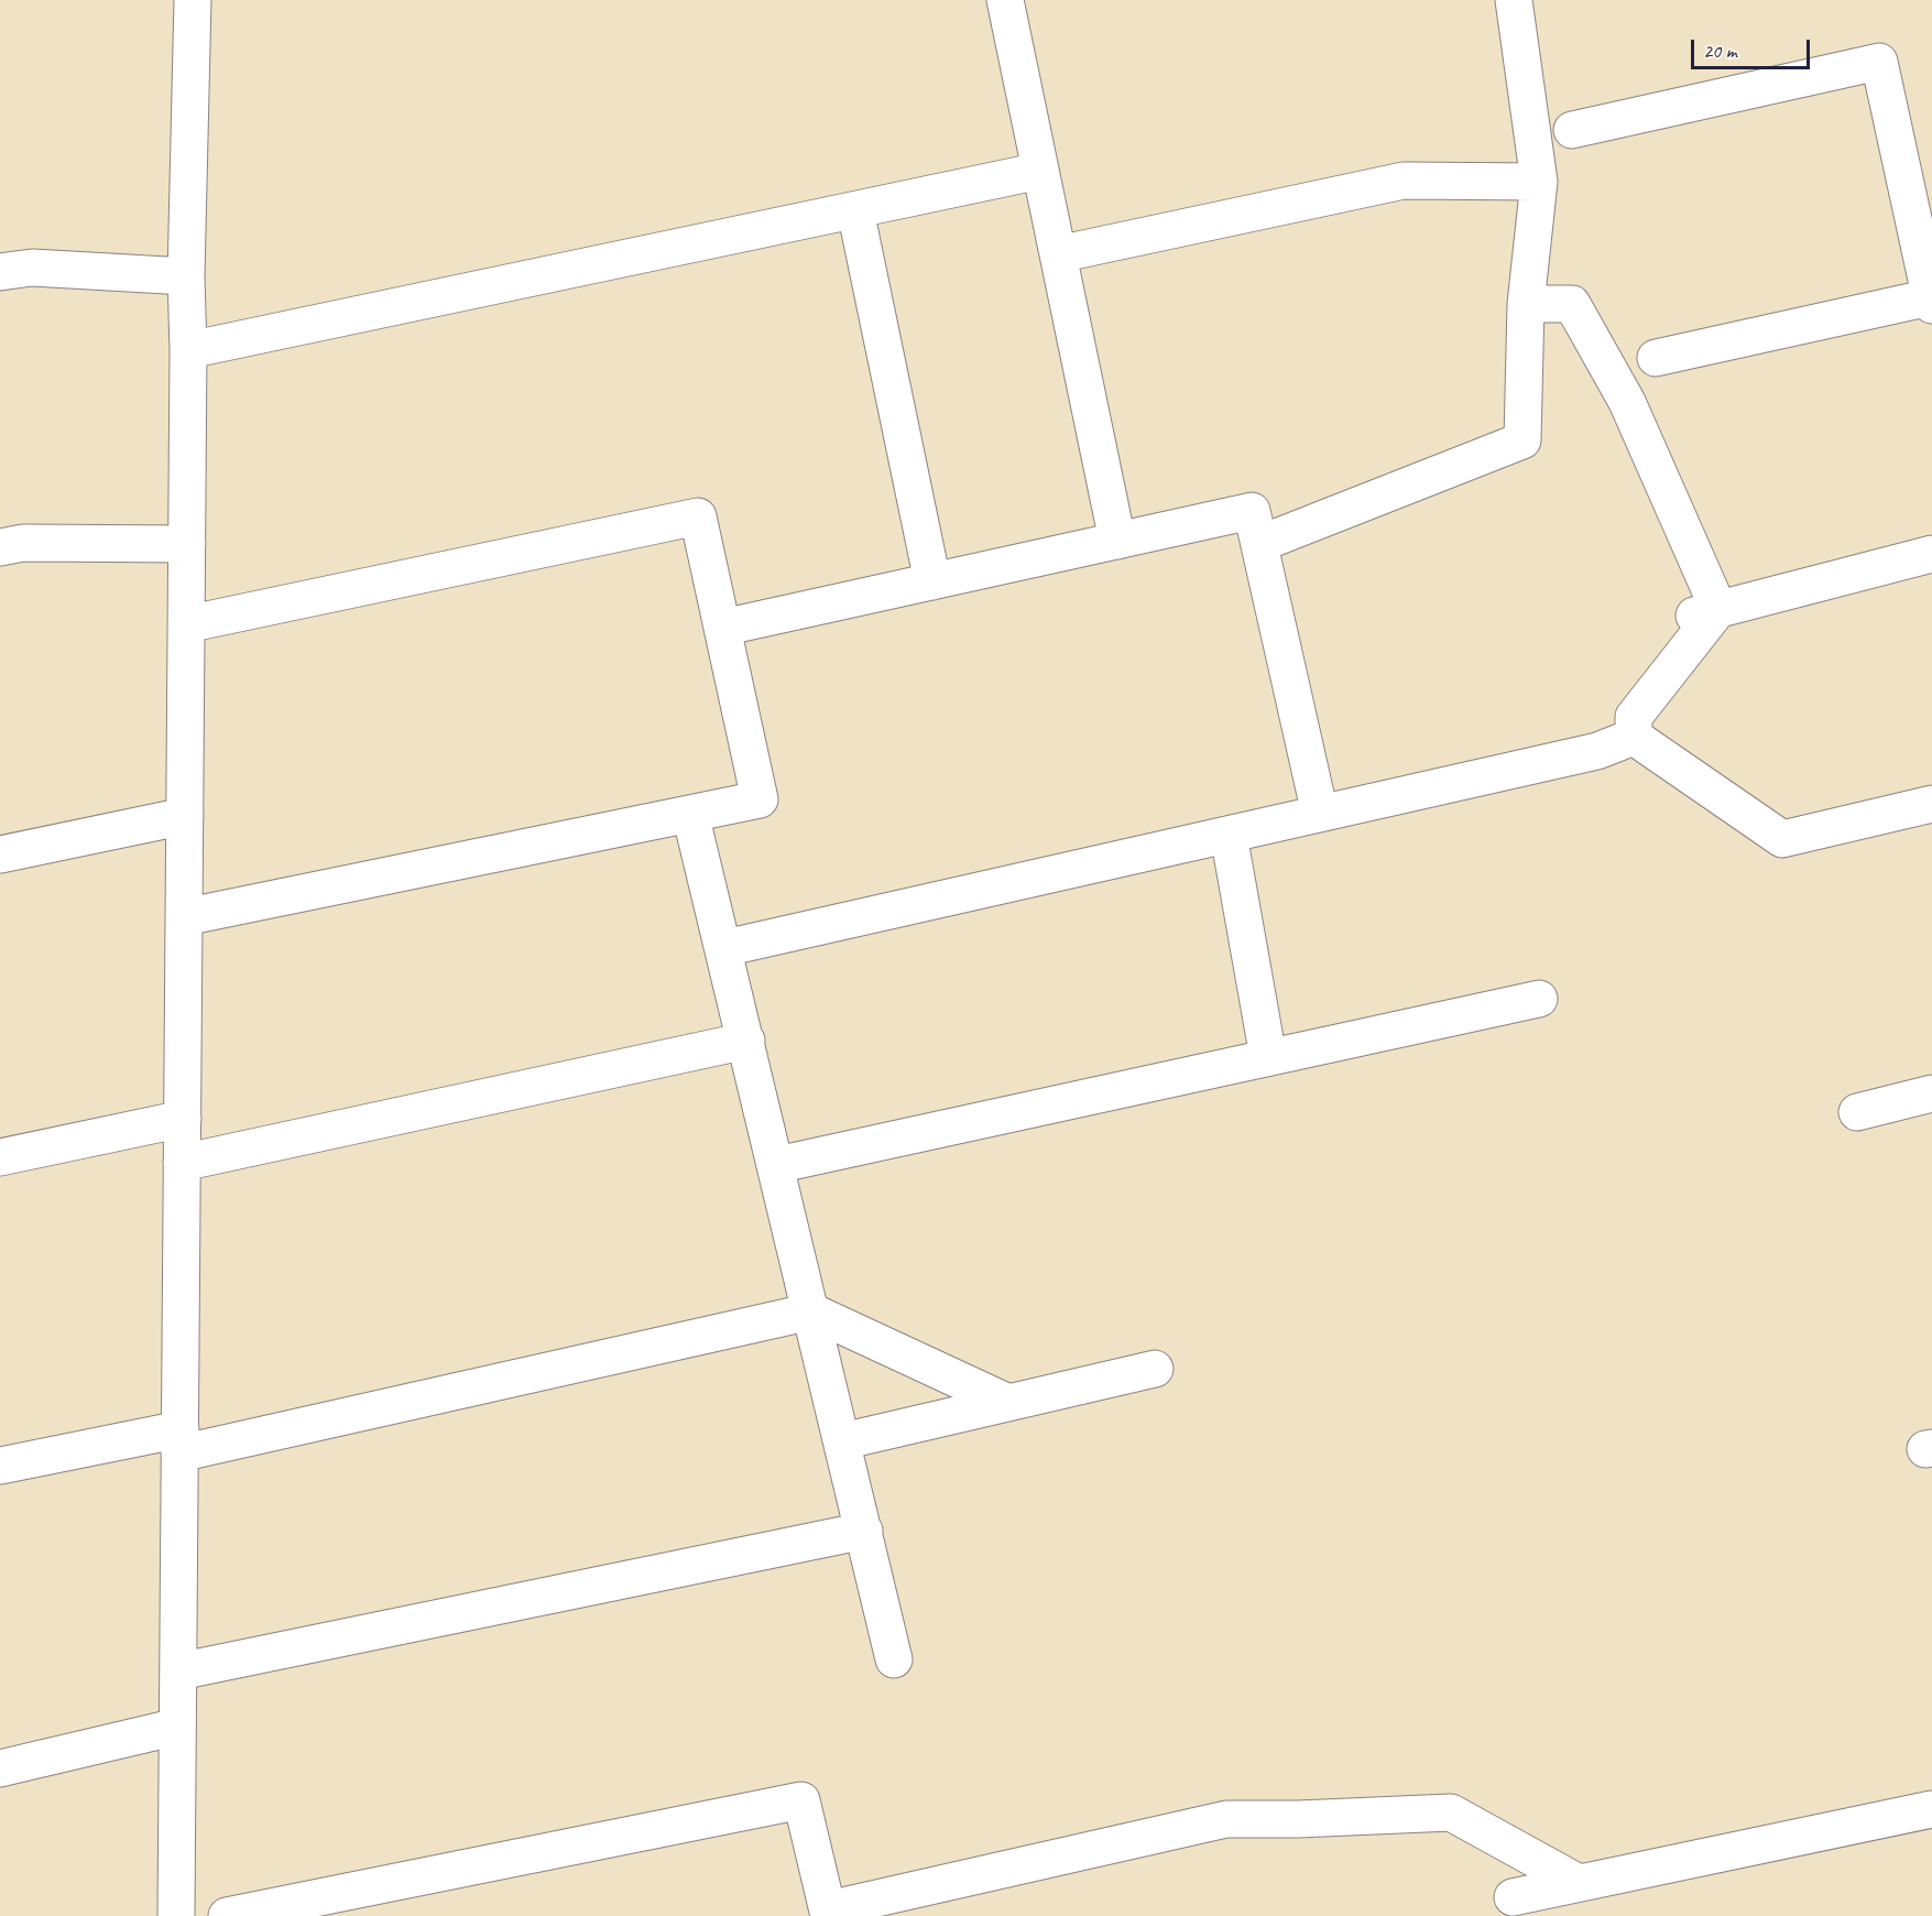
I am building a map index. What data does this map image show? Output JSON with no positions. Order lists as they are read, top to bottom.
{
  "scale_bar": "20 m"
}
